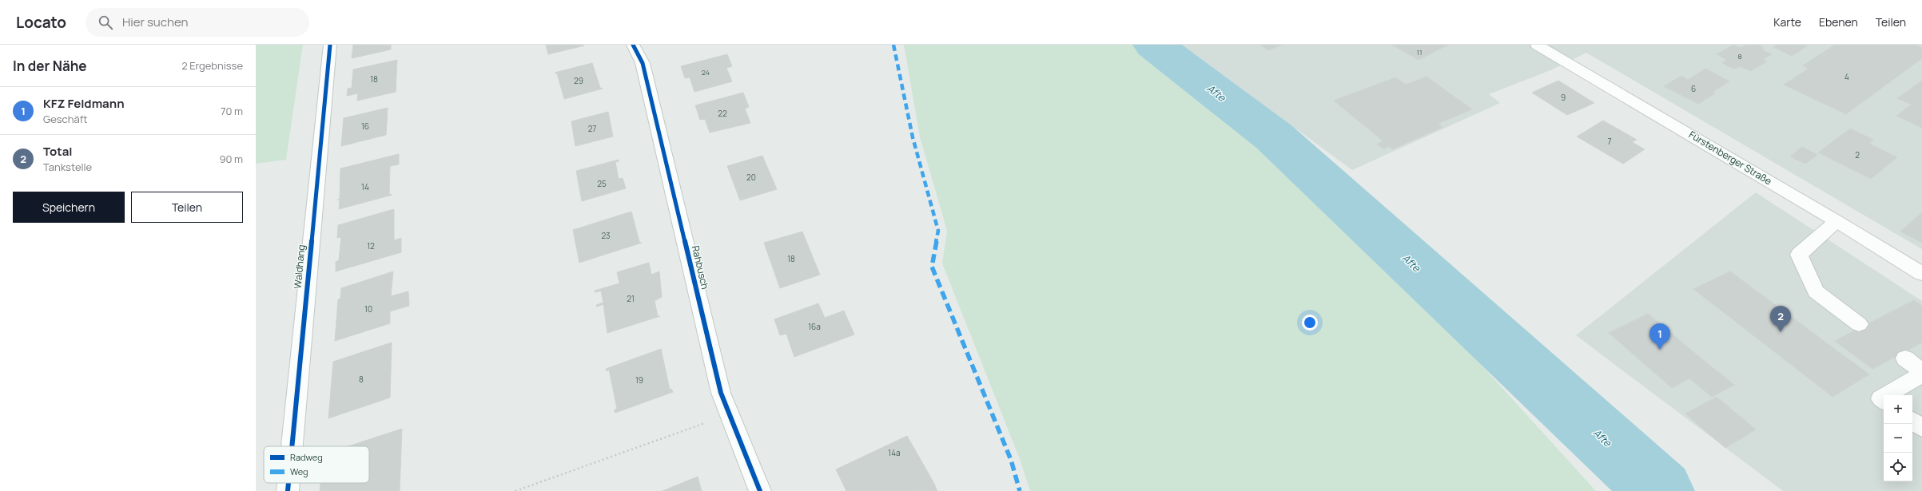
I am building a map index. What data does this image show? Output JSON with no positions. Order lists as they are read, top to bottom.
{
  "streets": {
    "street": ["Fürstenberger Straße", "Waldhang", "Rahbusch"]
  },
  "water": ["Afte"],
  "house_numbers": [
    "11",
    "8",
    "24",
    "4",
    "18",
    "29",
    "6",
    "9",
    "22",
    "16",
    "27",
    "7",
    "2",
    "20",
    "25",
    "14",
    "23",
    "12",
    "18",
    "21",
    "10",
    "16a",
    "8",
    "19",
    "14a"
  ],
  "legend": ["Radweg", "Weg"],
  "page": {
    "header": "Locato",
    "search": "Hier suchen",
    "nav": ["Karte", "Ebenen", "Teilen"],
    "heading": ["In der Nähe", "2 Ergebnisse"],
    "list": [
      {
        "mark": "1",
        "name": "KFZ Feldmann",
        "note": "Geschäft",
        "value": "70 m"
      },
      {
        "mark": "2",
        "name": "Total",
        "note": "Tankstelle",
        "value": "90 m"
      }
    ],
    "buttons": ["Speichern", "Teilen"],
    "pins": ["2", "1"],
    "map_buttons": ["+", "−"]
  }
}
